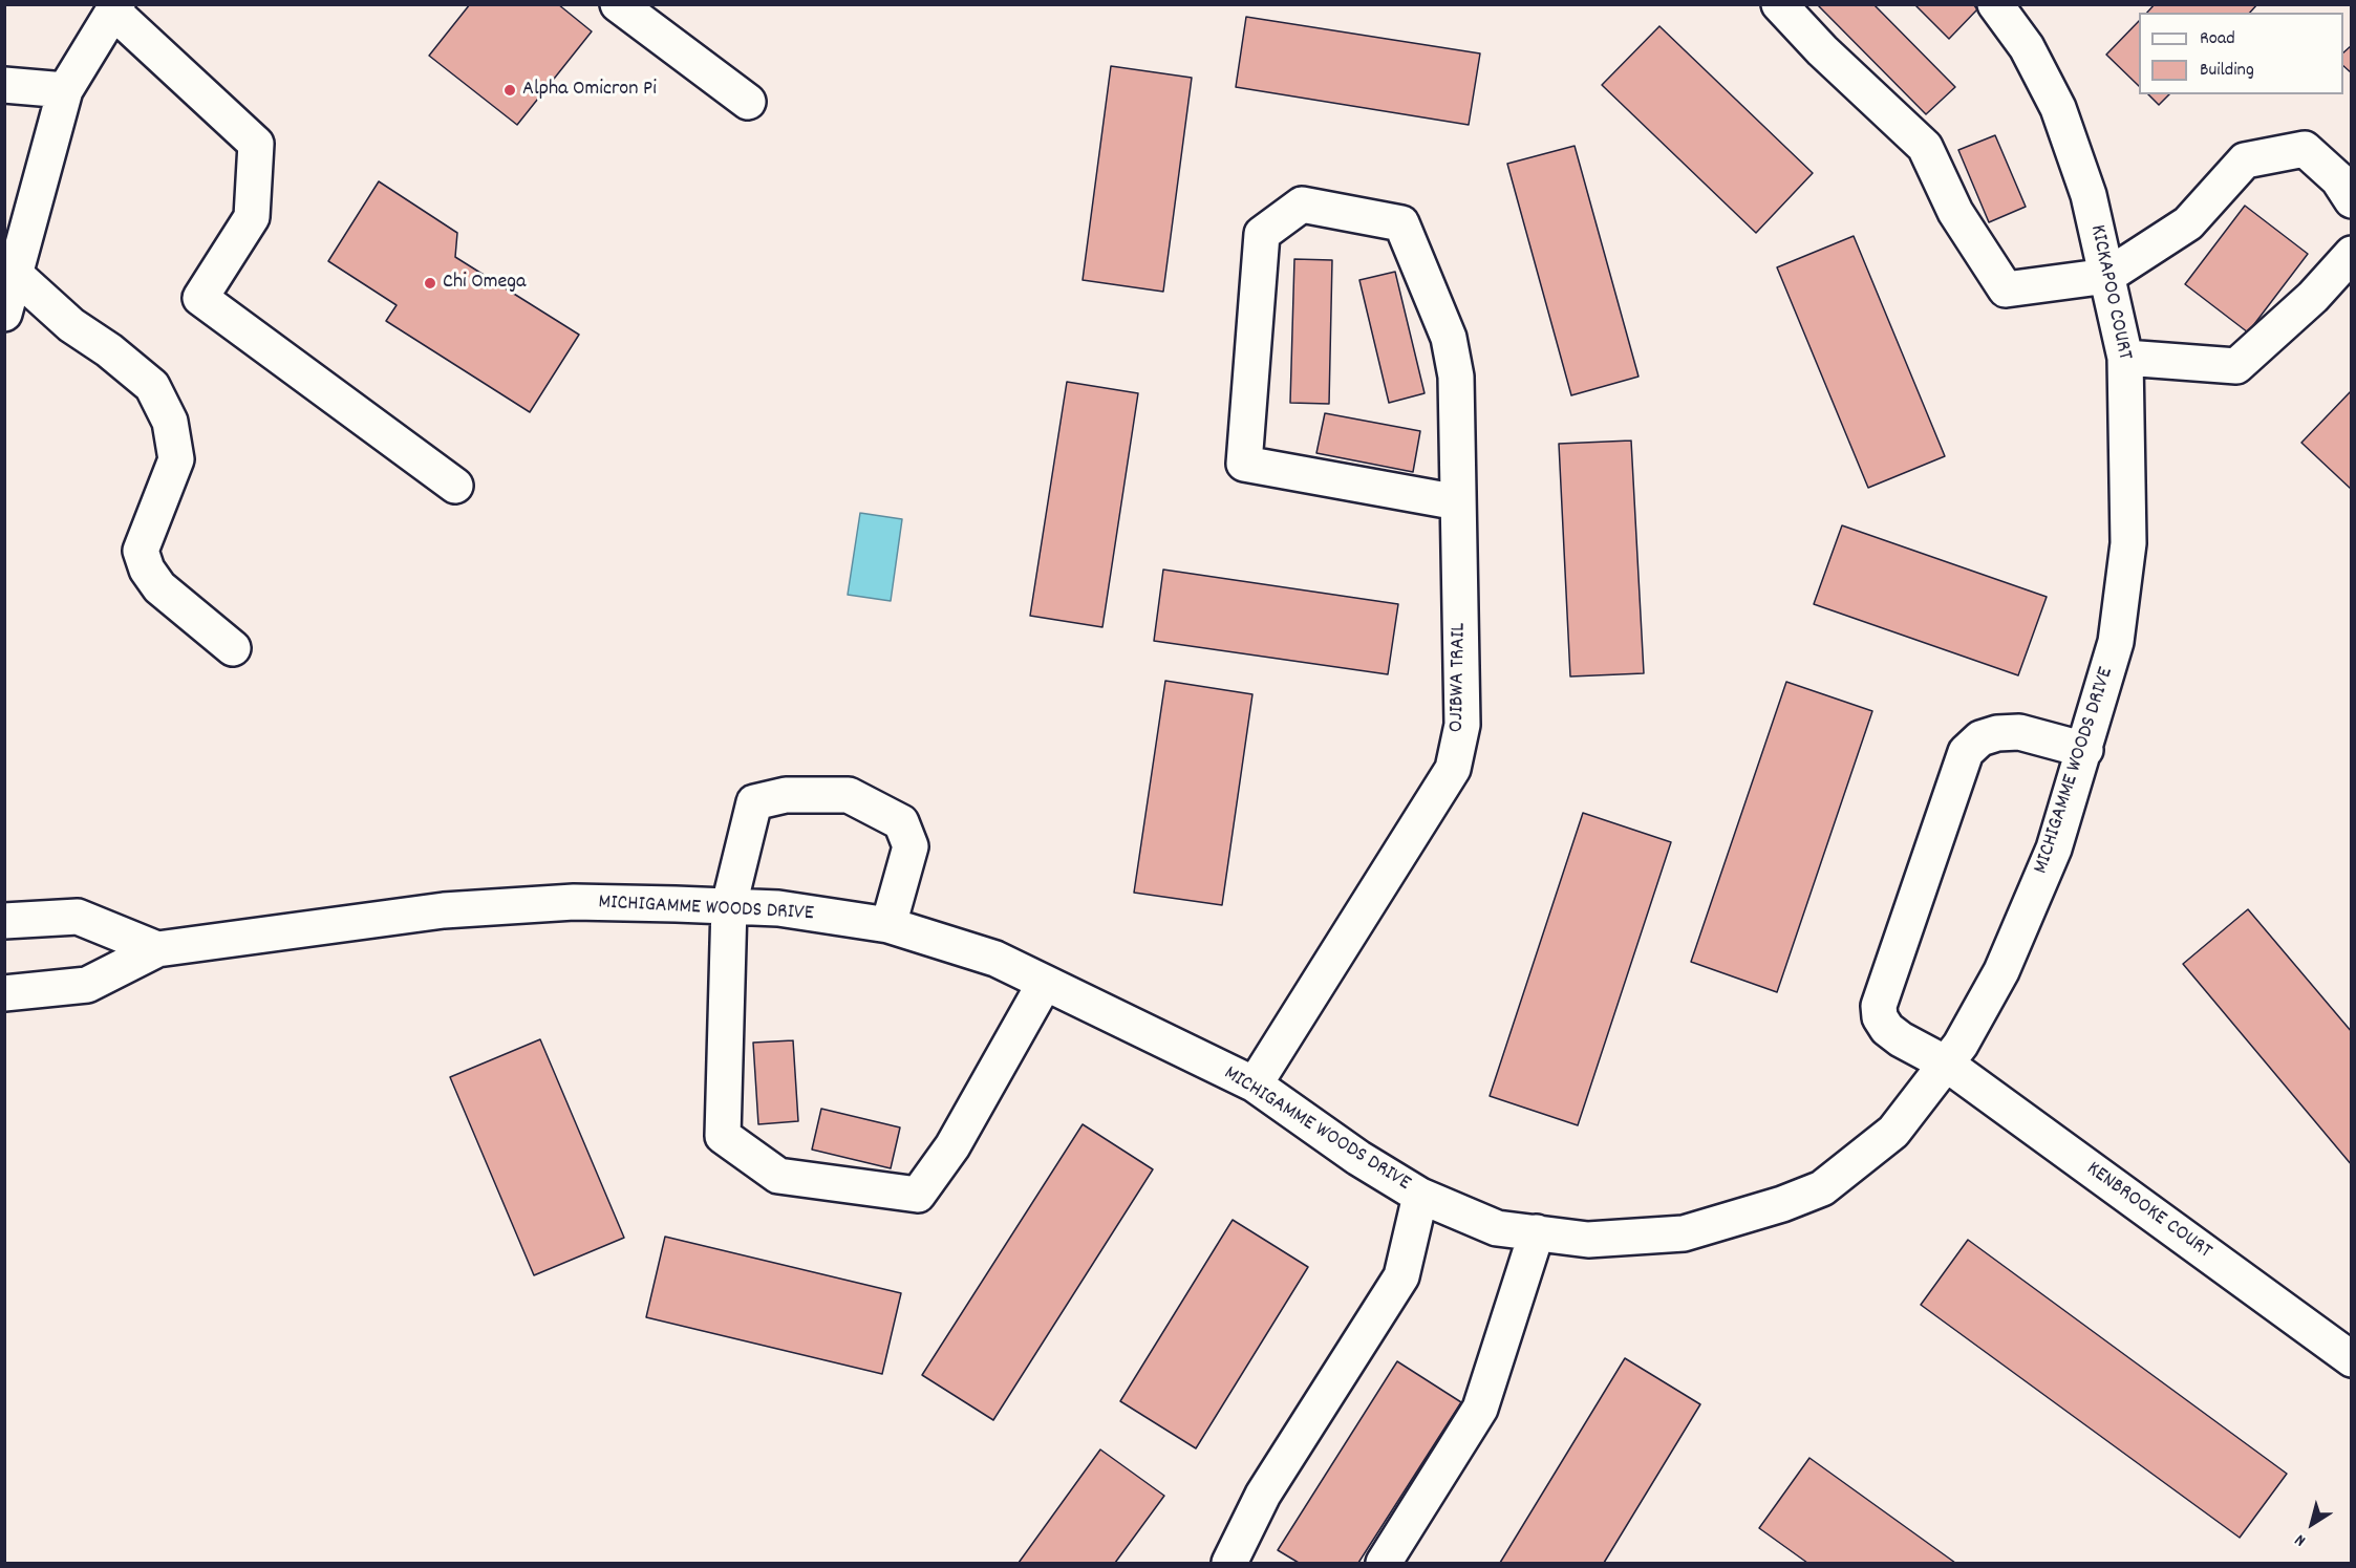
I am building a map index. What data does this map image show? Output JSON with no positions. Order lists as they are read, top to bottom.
{
  "streets": {
    "street": [
      "KICKAPOO COURT",
      "OJIBWA TRAIL",
      "MICHIGAMME WOODS DRIVE",
      "KENBROOKE COURT"
    ]
  },
  "crossings": [
    ["KICKAPOO COURT", "MICHIGAMME WOODS DRIVE"],
    ["OJIBWA TRAIL", "MICHIGAMME WOODS DRIVE"],
    ["MICHIGAMME WOODS DRIVE", "KENBROOKE COURT"]
  ],
  "places": ["Alpha Omicron Pi", "Chi Omega"],
  "legend": ["Road", "Building"],
  "north": "bottom left"
}
